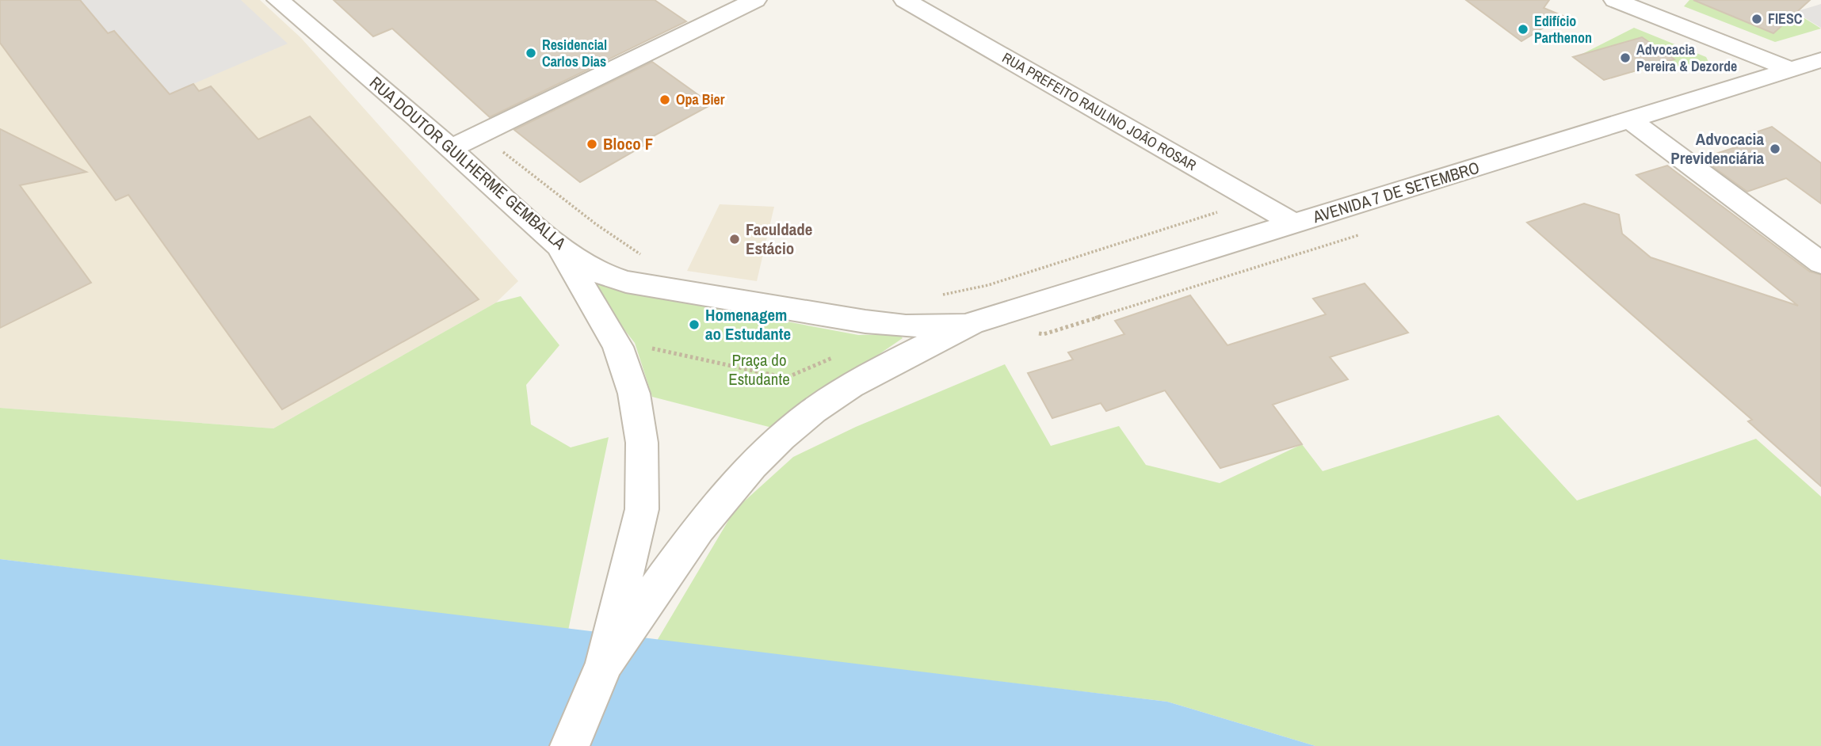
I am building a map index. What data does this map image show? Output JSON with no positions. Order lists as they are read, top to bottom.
{
  "streets": {
    "street": ["RUA PREFEITO RAULINO JOÃO ROSAR", "RUA DOUTOR GUILHERME GEMBALLA", "AVENIDA 7 DE SETEMBRO"]
  },
  "crossings": [
    ["RUA PREFEITO RAULINO JOÃO ROSAR", "AVENIDA 7 DE SETEMBRO"],
    ["RUA DOUTOR GUILHERME GEMBALLA", "AVENIDA 7 DE SETEMBRO"]
  ],
  "parks": ["Praça do Estudante"],
  "places": [
    "FIESC",
    "Edifício Parthenon",
    "Residencial Carlos Dias",
    "Advocacia Pereira & Dezorde",
    "Opa Bier",
    "Bloco F",
    "Advocacia Previdenciária",
    "Faculdade Estácio",
    "Homenagem ao Estudante"
  ]
}
